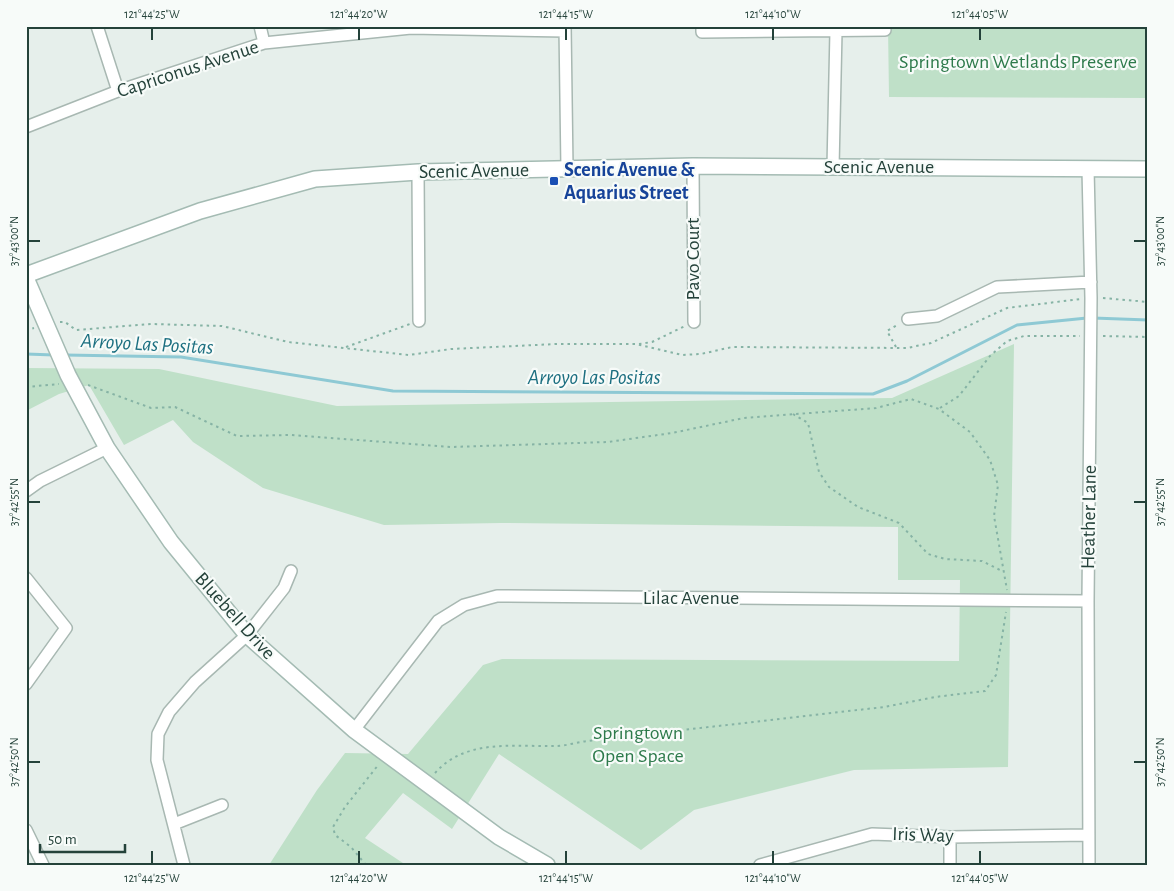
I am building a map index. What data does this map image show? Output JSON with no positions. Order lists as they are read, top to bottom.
{
  "streets": {
    "street": [
      "Capriconus Avenue",
      "Scenic Avenue",
      "Pavo Court",
      "Heather Lane",
      "Lilac Avenue",
      "Bluebell Drive",
      "Iris Way"
    ]
  },
  "crossings": [
    ["Scenic Avenue", "Pavo Court"],
    ["Scenic Avenue", "Heather Lane"],
    ["Scenic Avenue", "Bluebell Drive"],
    ["Heather Lane", "Lilac Avenue"],
    ["Heather Lane", "Iris Way"],
    ["Lilac Avenue", "Bluebell Drive"]
  ],
  "water": ["Arroyo Las Positas"],
  "parks": ["Springtown Wetlands Preserve", "Springtown Open Space"],
  "places": {
    "transit": ["Scenic Avenue & Aquarius Street"]
  },
  "scale_bar": "50 m",
  "coordinates": [
    "121°44'25\"W",
    "121°44'20\"W",
    "121°44'15\"W",
    "121°44'10\"W",
    "121°44'05\"W",
    "37°43'00\"N",
    "37°42'55\"N",
    "37°42'50\"N"
  ]
}
